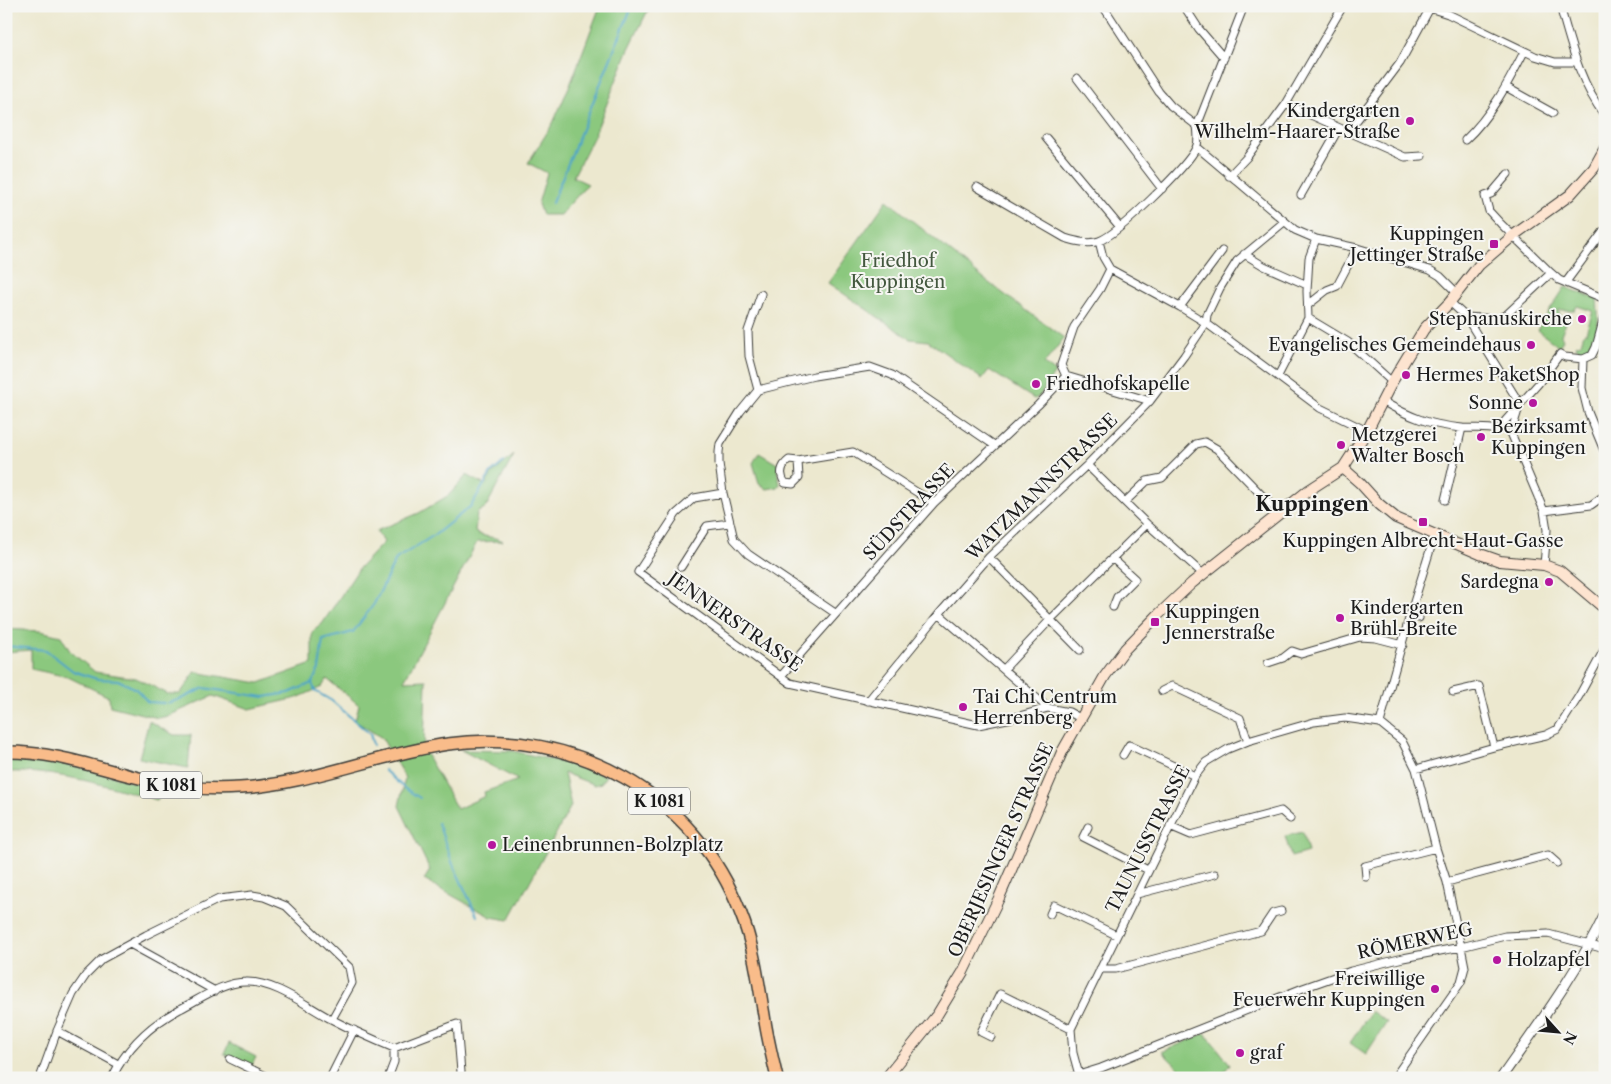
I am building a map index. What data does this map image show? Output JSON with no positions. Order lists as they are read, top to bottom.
{
  "streets": {
    "main road": ["K 1081", "OBERJESINGER STRASSE"],
    "street": [
      "WATZMANNSTRASSE",
      "SÜDSTRASSE",
      "JENNERSTRASSE",
      "TAUNUSSTRASSE",
      "RÖMERWEG"
    ]
  },
  "crossings": [
    ["WATZMANNSTRASSE", "JENNERSTRASSE"],
    ["SÜDSTRASSE", "JENNERSTRASSE"],
    ["JENNERSTRASSE", "OBERJESINGER STRASSE"],
    ["TAUNUSSTRASSE", "RÖMERWEG"]
  ],
  "districts": ["Kuppingen"],
  "parks": ["Friedhof Kuppingen"],
  "places": {
    "other": [
      "Kindergarten Wilhelm-Haarer-Straße",
      "Stephanuskirche",
      "Evangelisches Gemeindehaus",
      "Hermes PaketShop",
      "Friedhofskapelle",
      "Sonne",
      "Bezirksamt Kuppingen",
      "Metzgerei Walter Bosch",
      "Sardegna",
      "Kindergarten Brühl-Breite",
      "Tai Chi Centrum Herrenberg",
      "Leinenbrunnen-Bolzplatz",
      "Holzapfel",
      "Freiwillige Feuerwehr Kuppingen",
      "graf"
    ],
    "transit": ["Kuppingen Jettinger Straße", "Kuppingen Albrecht-Haut-Gasse", "Kuppingen Jennerstraße"]
  },
  "north": "bottom right"
}
